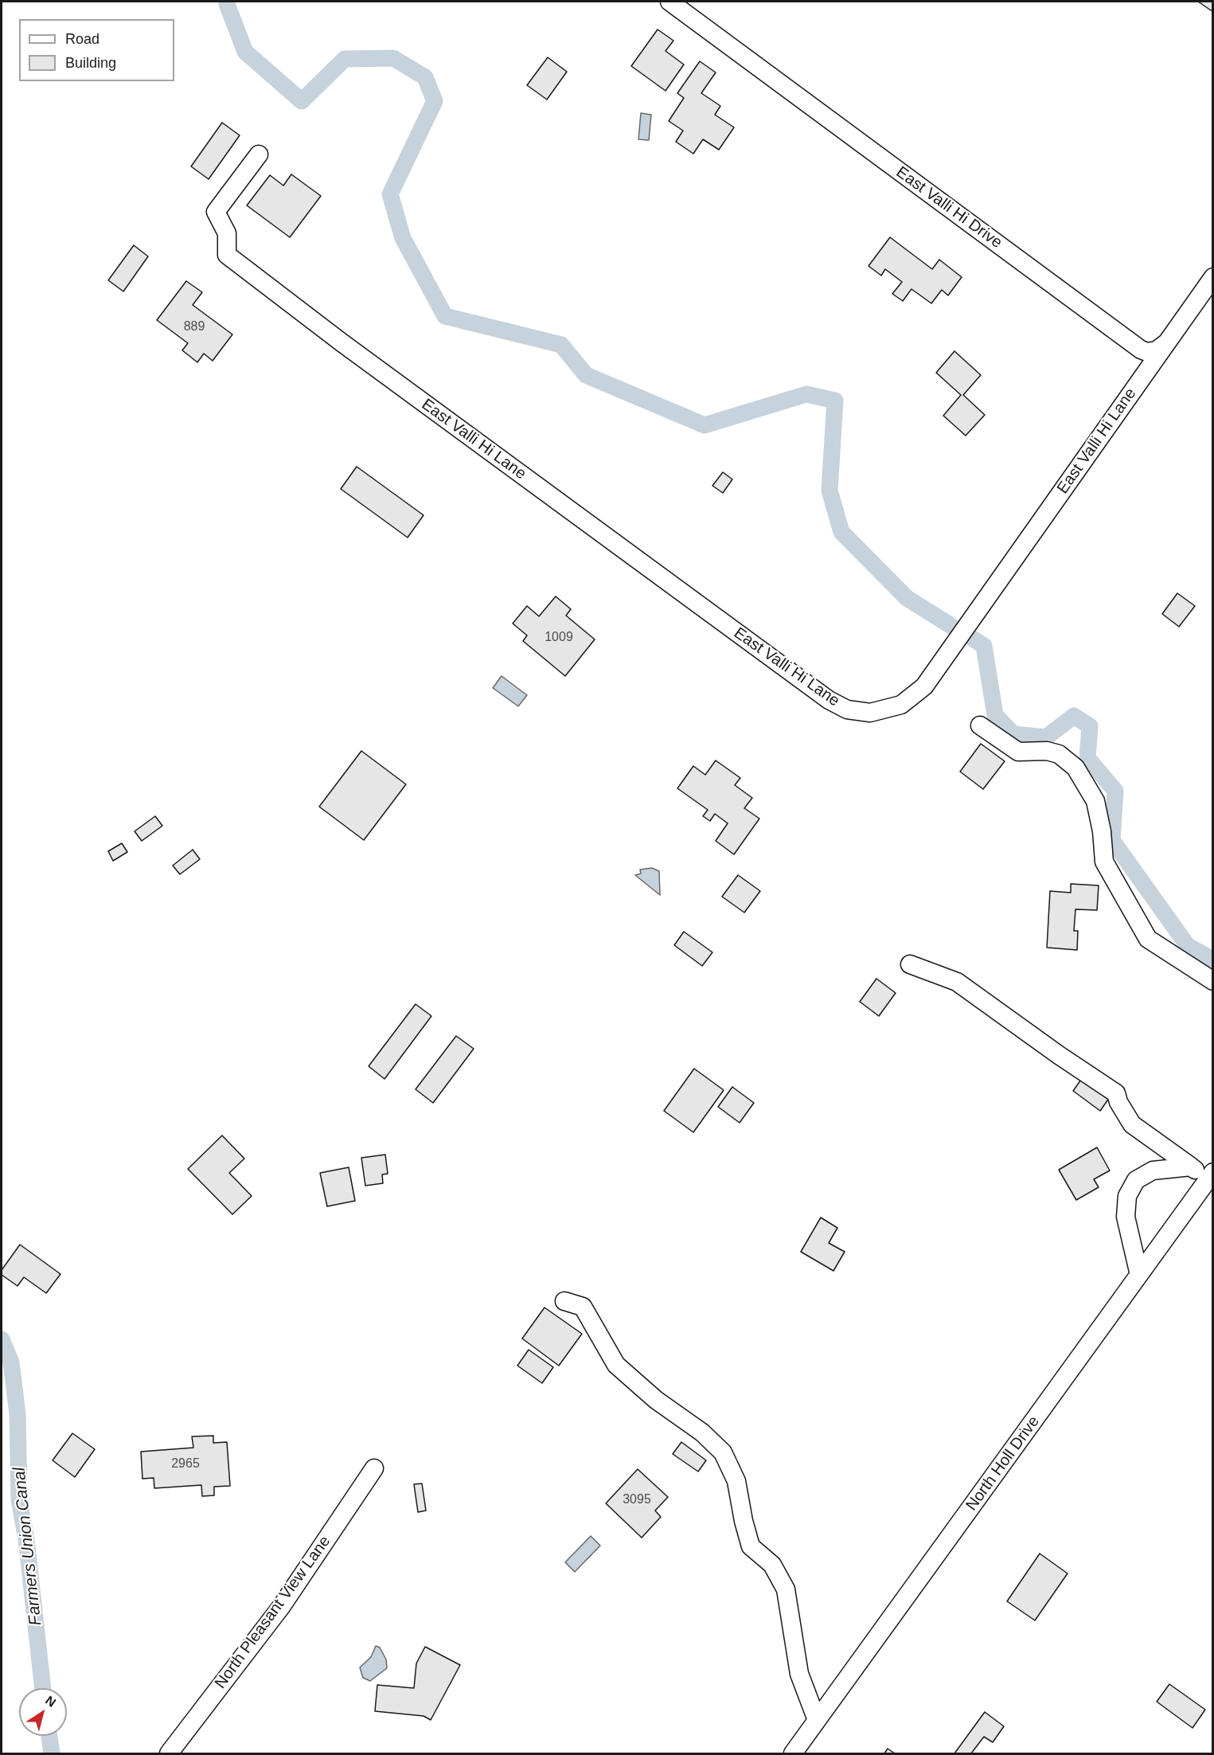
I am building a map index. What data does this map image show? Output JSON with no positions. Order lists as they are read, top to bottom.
{
  "streets": {
    "street": [
      "East Valli Hi Drive",
      "East Valli Hi Lane",
      "North Holl Drive",
      "North Pleasant View Lane"
    ]
  },
  "crossings": [
    ["East Valli Hi Drive", "East Valli Hi Lane"]
  ],
  "water": ["Farmers Union Canal"],
  "house_numbers": [
    "889",
    "1009",
    "2965",
    "3095"
  ],
  "legend": ["Road", "Building"],
  "north": "top right"
}
